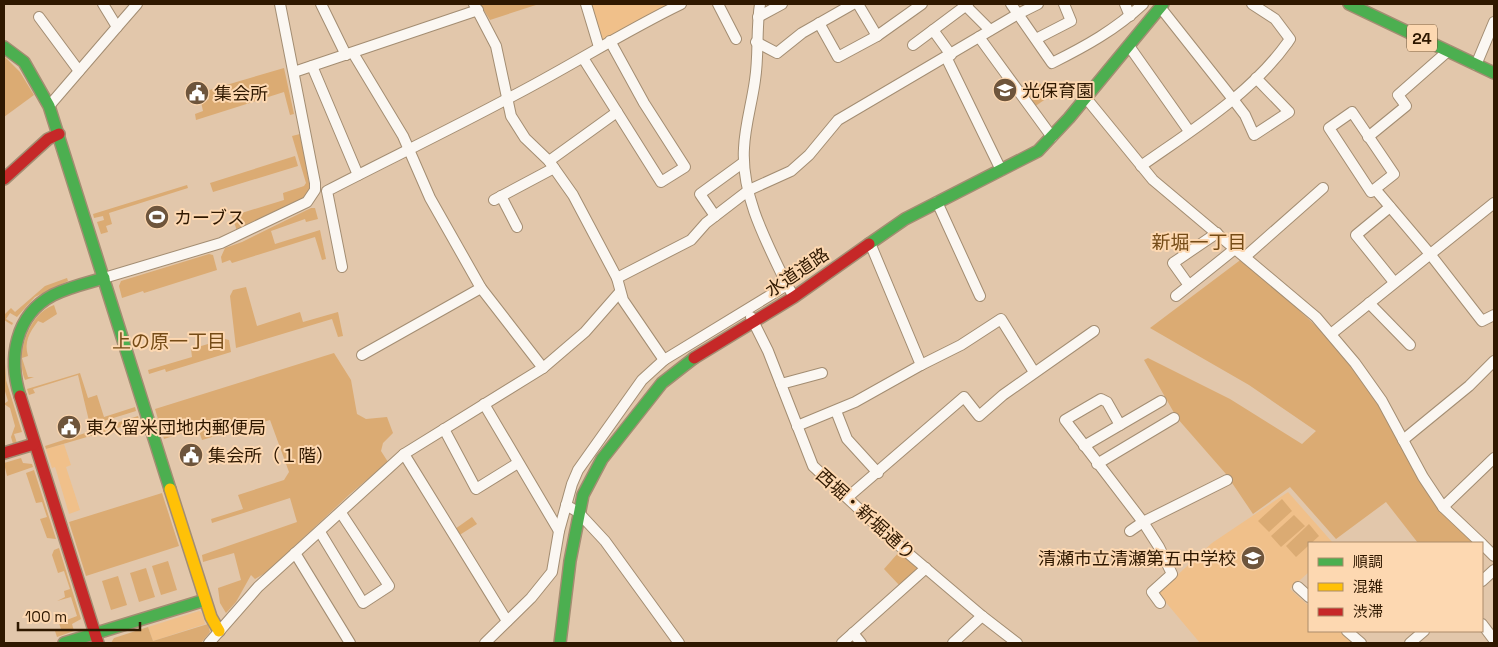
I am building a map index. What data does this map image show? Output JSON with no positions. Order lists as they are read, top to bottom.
{
  "streets": {
    "street": ["24", "水道道路", "西堀・新堀通り"]
  },
  "crossings": [
    ["水道道路", "西堀・新堀通り"]
  ],
  "districts": ["新堀一丁目", "上の原一丁目"],
  "places": {
    "school or university": ["光保育園", "清瀬市立清瀬第五中学校"],
    "public building": ["集会所", "東久留米団地内郵便局", "集会所（１階）"],
    "sports": ["カーブス"]
  },
  "legend": ["順調", "混雑", "渋滞"],
  "scale_bar": "100 m"
}
